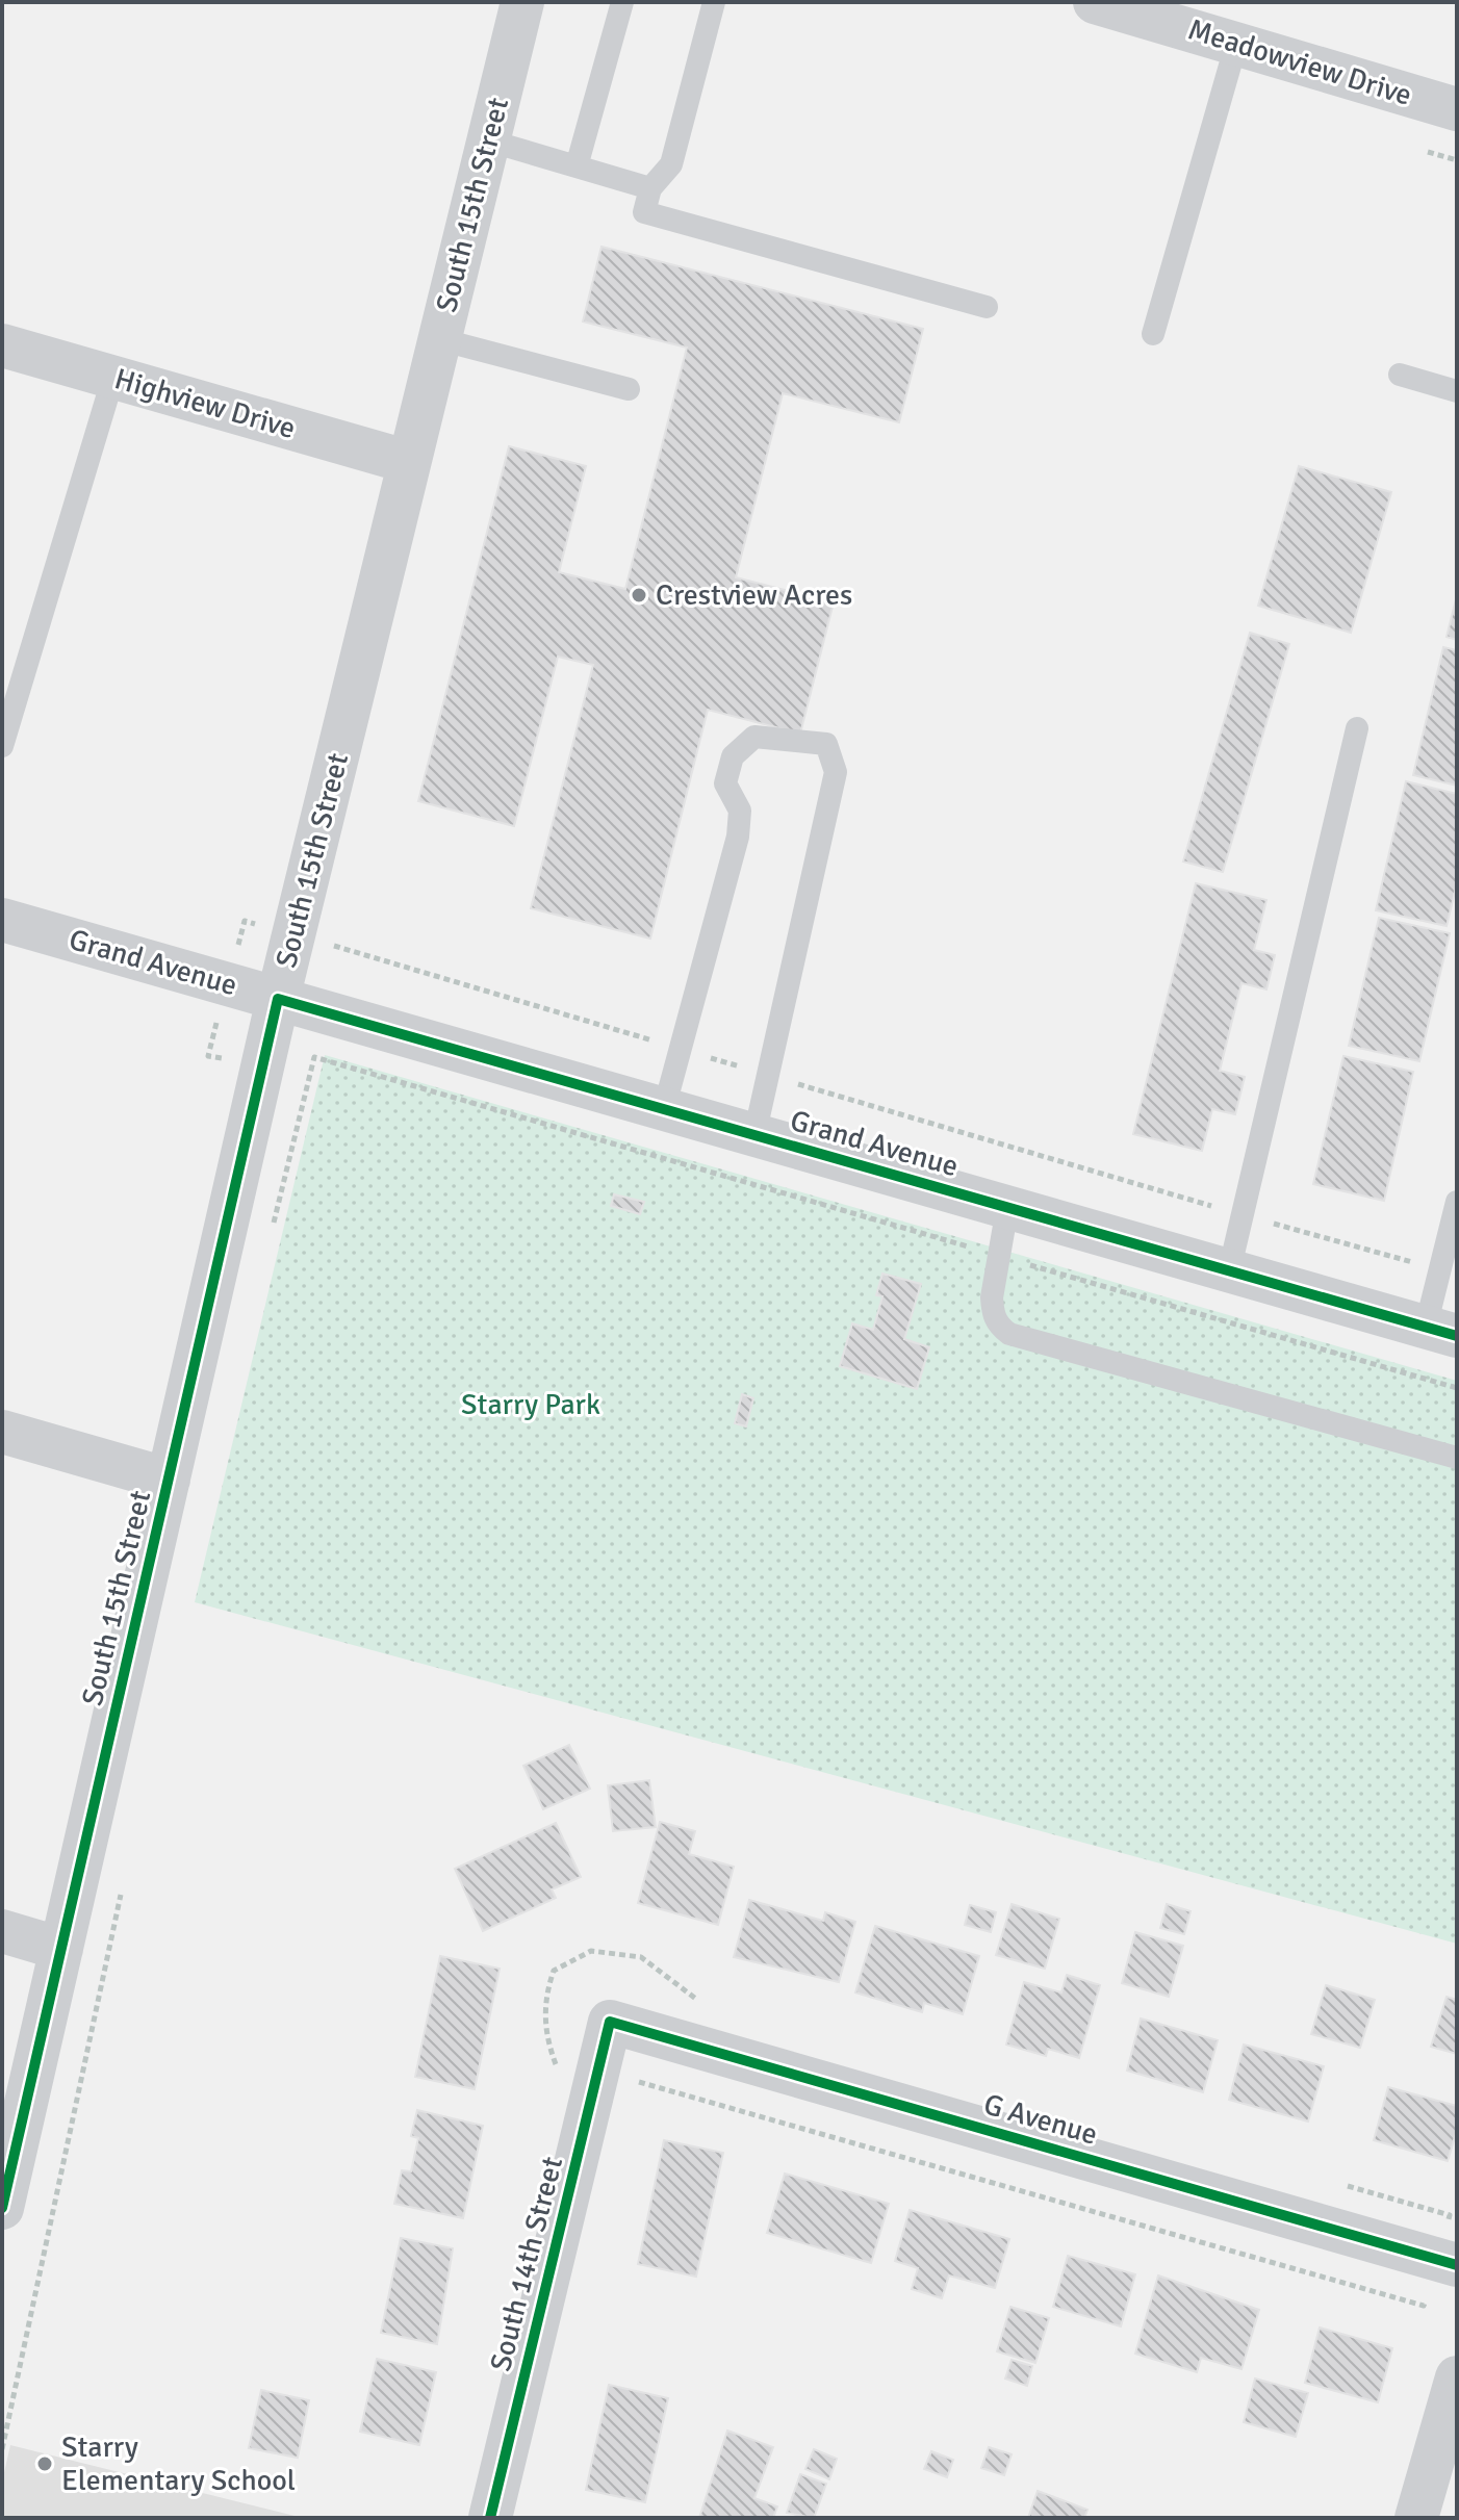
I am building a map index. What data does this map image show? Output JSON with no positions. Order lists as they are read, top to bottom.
{
  "streets": {
    "street": [
      "Meadowview Drive",
      "South 15th Street",
      "Highview Drive",
      "Grand Avenue",
      "G Avenue",
      "South 14th Street"
    ]
  },
  "crossings": [
    ["South 15th Street", "Highview Drive"],
    ["South 15th Street", "Grand Avenue"],
    ["G Avenue", "South 14th Street"]
  ],
  "parks": ["Starry Park"],
  "places": ["Crestview Acres", "Starry Elementary School"]
}
